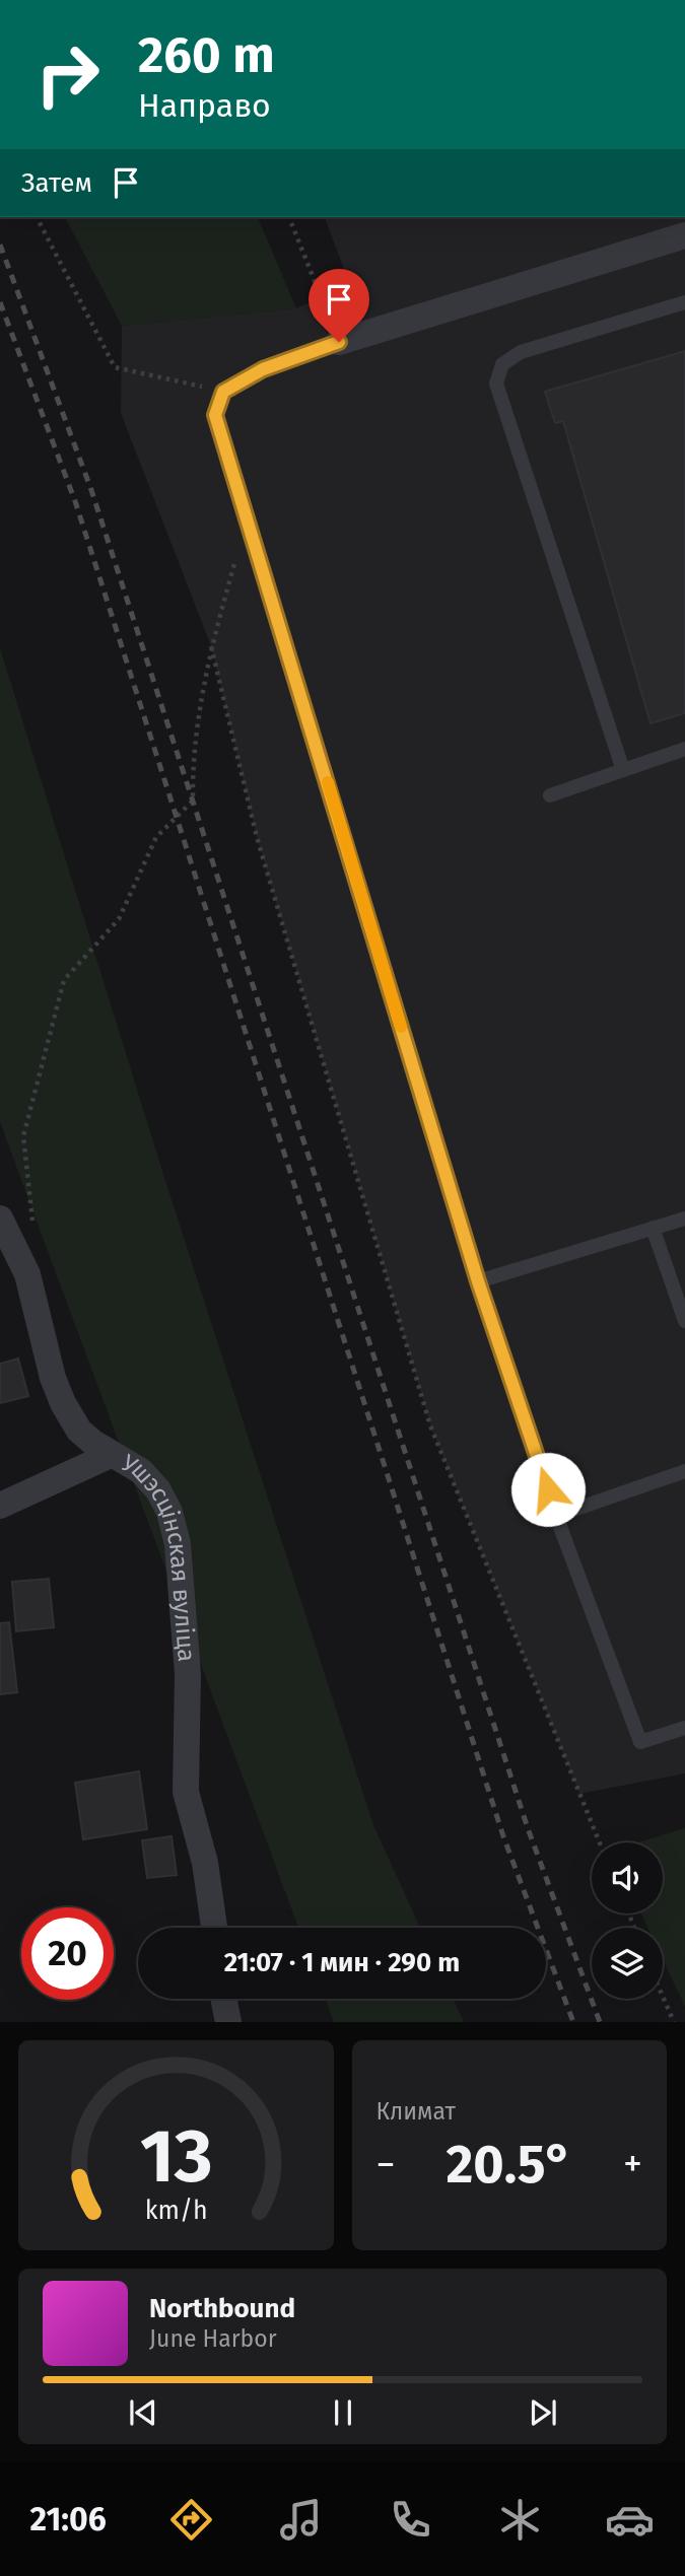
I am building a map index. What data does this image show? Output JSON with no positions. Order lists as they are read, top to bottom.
{
  "streets": {
    "street": ["Ушэсцінская вуліца"]
  },
  "page": {
    "turn": ["260 m", "Направо"],
    "then": "Затем",
    "limit": "20",
    "trip": "21:07 · 1 мин · 290 m",
    "tile": "Климат",
    "heat": ["−", "20.5°", "+"],
    "song": ["Northbound", "June Harbor"],
    "tabs": "21:06",
    "gauge": ["13", "km/h"]
  }
}
